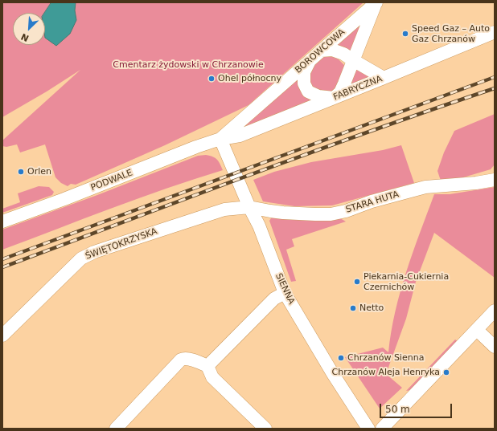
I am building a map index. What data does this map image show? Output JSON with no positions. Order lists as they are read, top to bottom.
{
  "streets": {
    "street": [
      "BOROWCOWA",
      "FABRYCZNA",
      "PODWALE",
      "STARA HUTA",
      "ŚWIĘTOKRZYSKA",
      "SIENNA"
    ]
  },
  "crossings": [
    ["BOROWCOWA", "FABRYCZNA"],
    ["BOROWCOWA", "PODWALE"],
    ["BOROWCOWA", "SIENNA"],
    ["FABRYCZNA", "PODWALE"],
    ["FABRYCZNA", "SIENNA"],
    ["PODWALE", "SIENNA"],
    ["STARA HUTA", "ŚWIĘTOKRZYSKA"],
    ["STARA HUTA", "SIENNA"],
    ["ŚWIĘTOKRZYSKA", "SIENNA"]
  ],
  "parks": ["Cmentarz żydowski w Chrzanowie"],
  "places": [
    "Speed Gaz – Auto Gaz Chrzanów",
    "Ohel północny",
    "Orlen",
    "Piekarnia-Cukiernia Czernichów",
    "Netto",
    "Chrzanów Sienna",
    "Chrzanów Aleja Henryka"
  ],
  "scale_bar": "50 m",
  "north": "bottom left"
}
